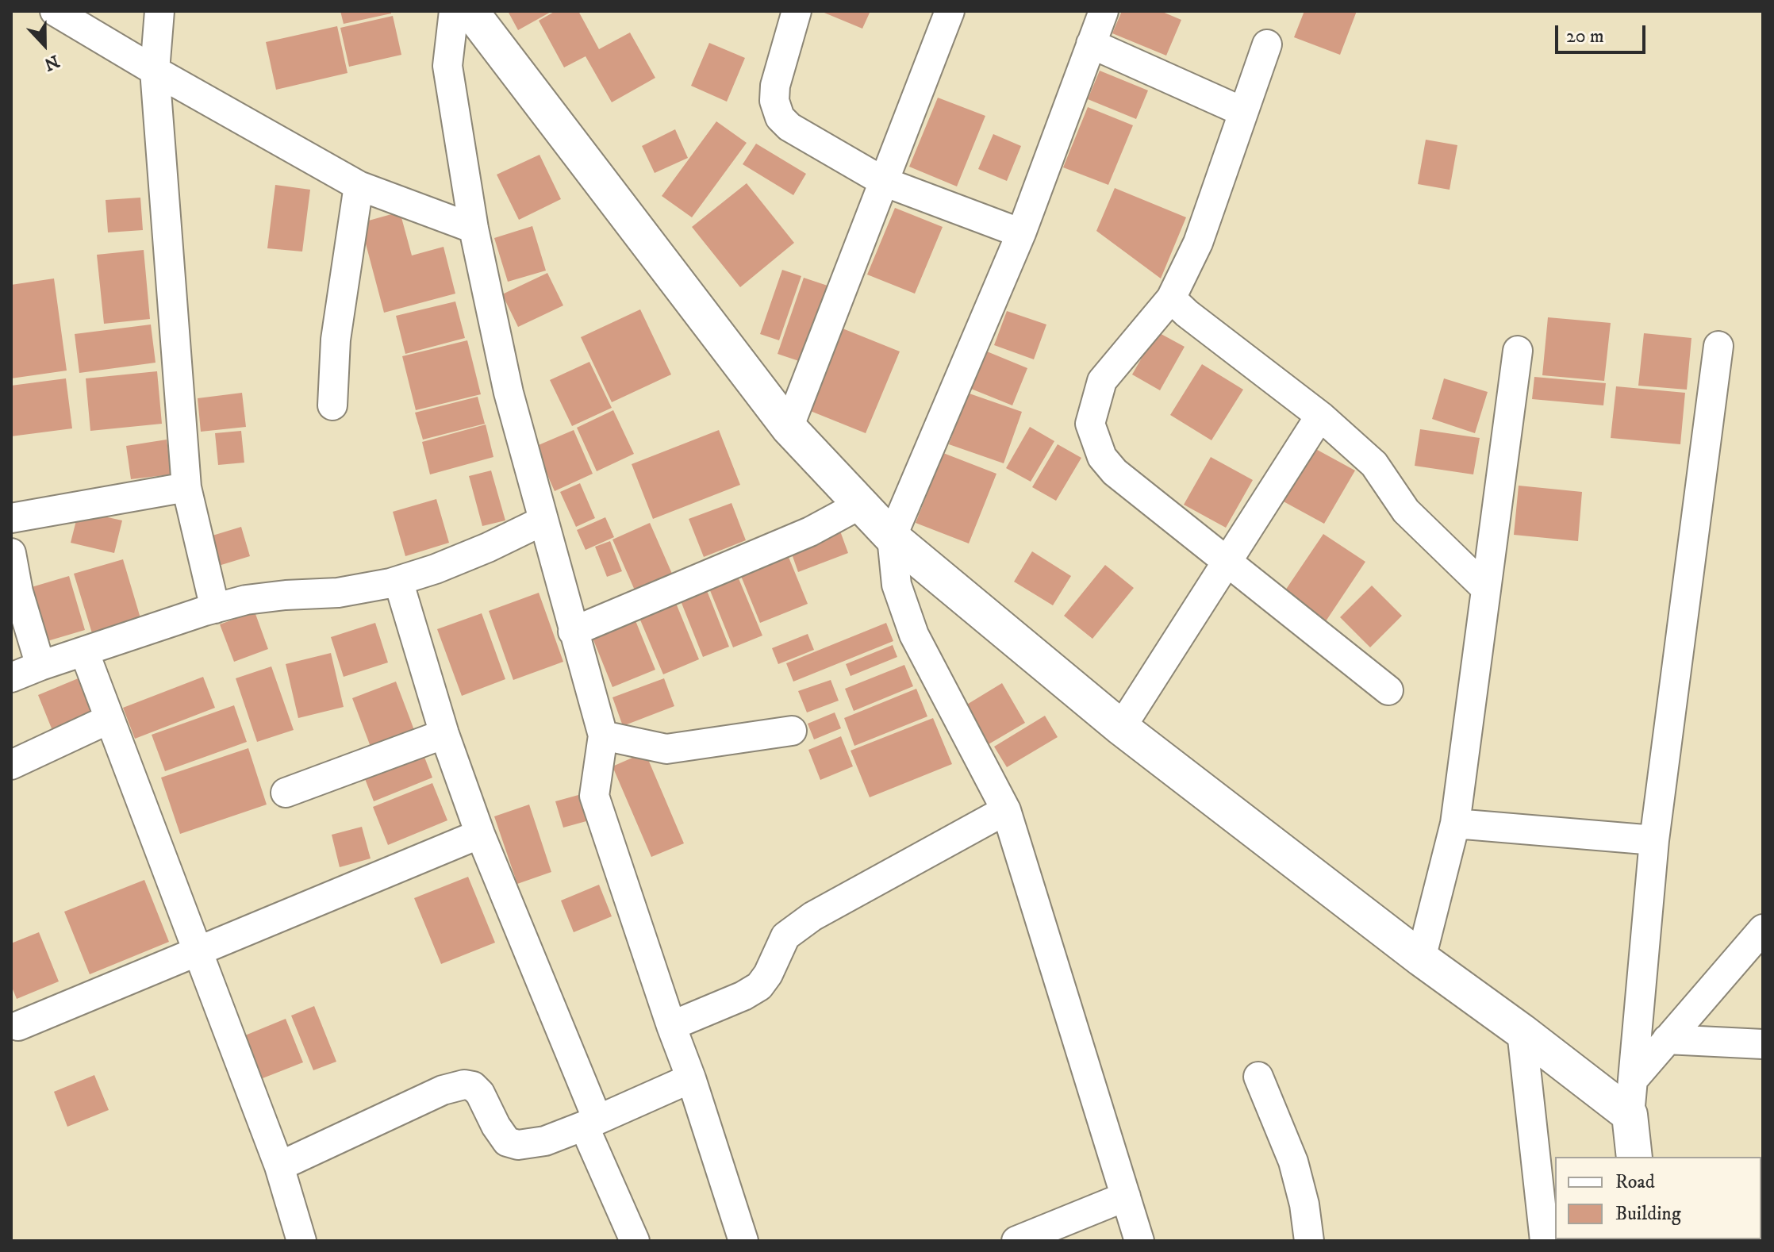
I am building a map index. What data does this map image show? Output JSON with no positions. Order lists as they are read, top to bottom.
{
  "legend": ["Road", "Building"],
  "scale_bar": "20 m",
  "north": "bottom"
}
